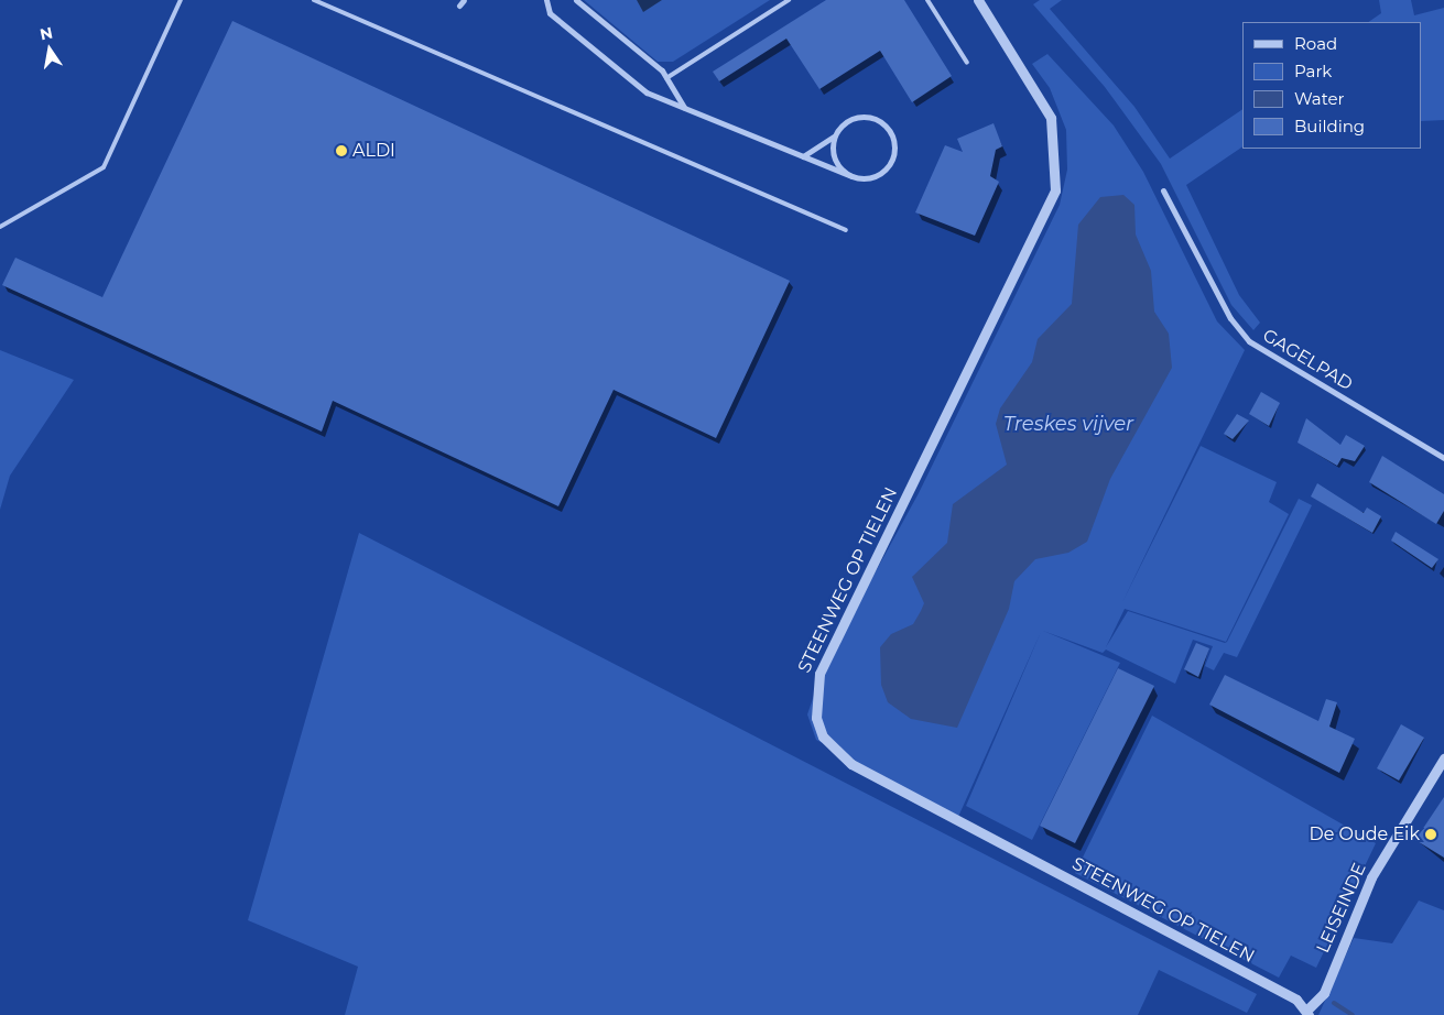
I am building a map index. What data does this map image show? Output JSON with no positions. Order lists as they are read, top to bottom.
{
  "streets": {
    "street": ["GAGELPAD", "STEENWEG OP TIELEN", "LEISEINDE"]
  },
  "crossings": [
    ["STEENWEG OP TIELEN", "LEISEINDE"]
  ],
  "water": ["Treskes vijver"],
  "places": ["ALDI", "De Oude Eik"],
  "legend": [
    "Road",
    "Park",
    "Water",
    "Building"
  ],
  "north": "top"
}
